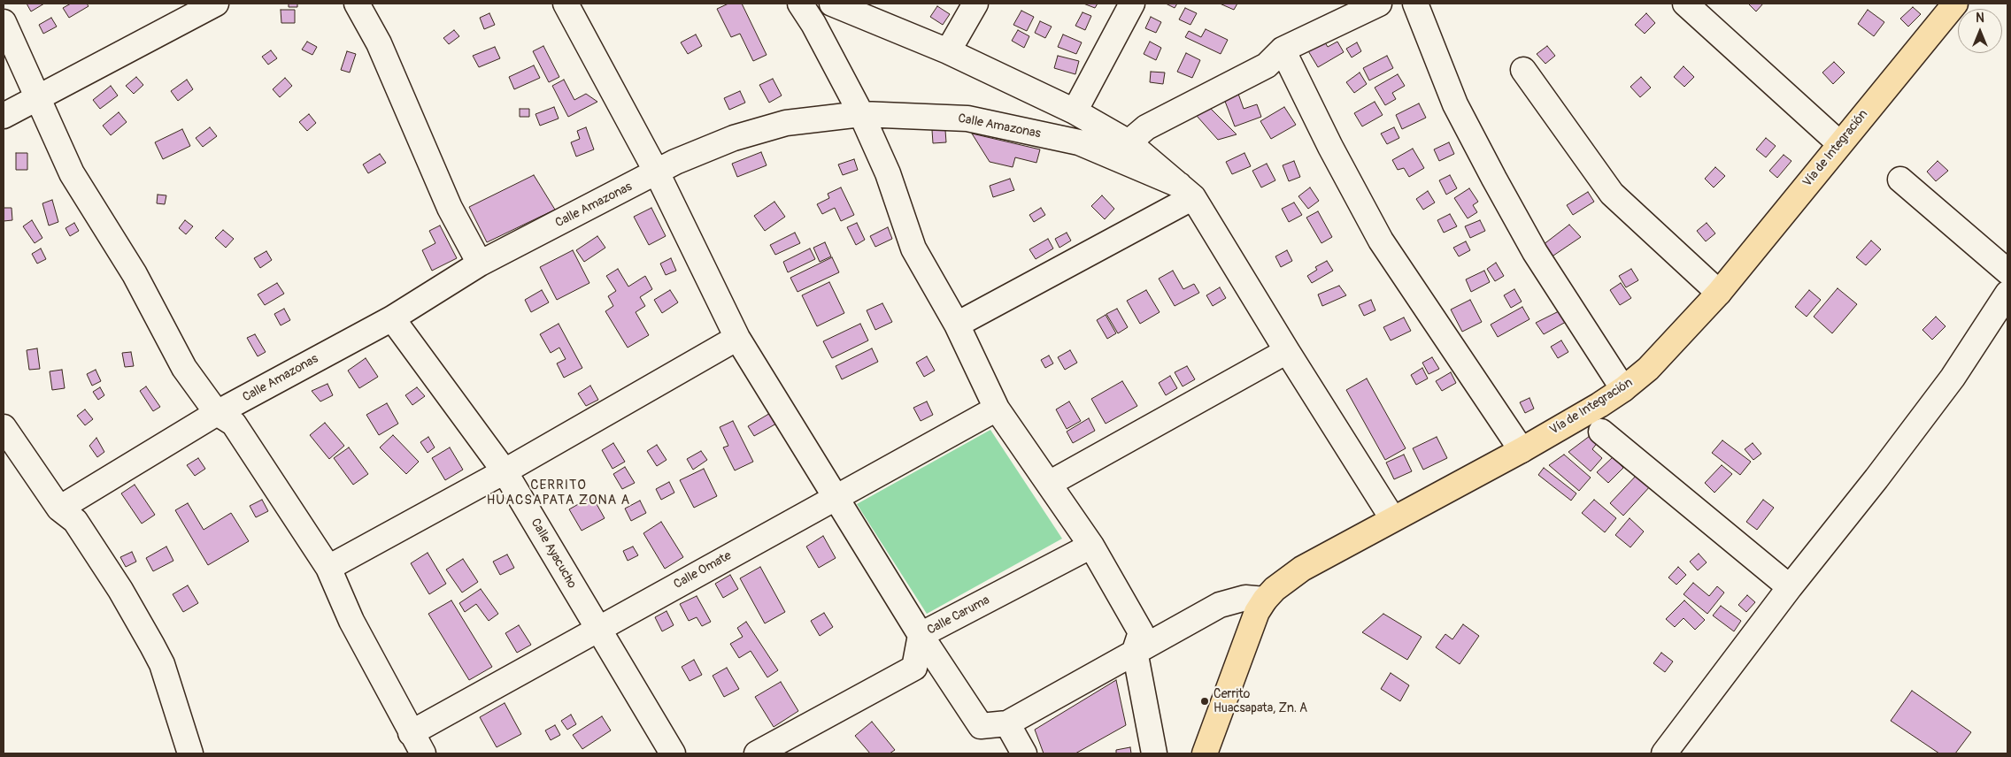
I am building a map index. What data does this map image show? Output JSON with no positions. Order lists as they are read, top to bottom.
{
  "streets": {
    "main road": ["Vía de Integración"],
    "street": [
      "Calle Amazonas",
      "Calle Ayacucho",
      "Calle Omate",
      "Calle Caruma"
    ]
  },
  "crossings": [
    ["Calle Amazonas", "Calle Ayacucho"],
    ["Calle Ayacucho", "Calle Omate"]
  ],
  "districts": ["CERRITO HUACSAPATA ZONA A"],
  "places": ["Cerrito Huacsapata, Zn. A"],
  "north": "top"
}
